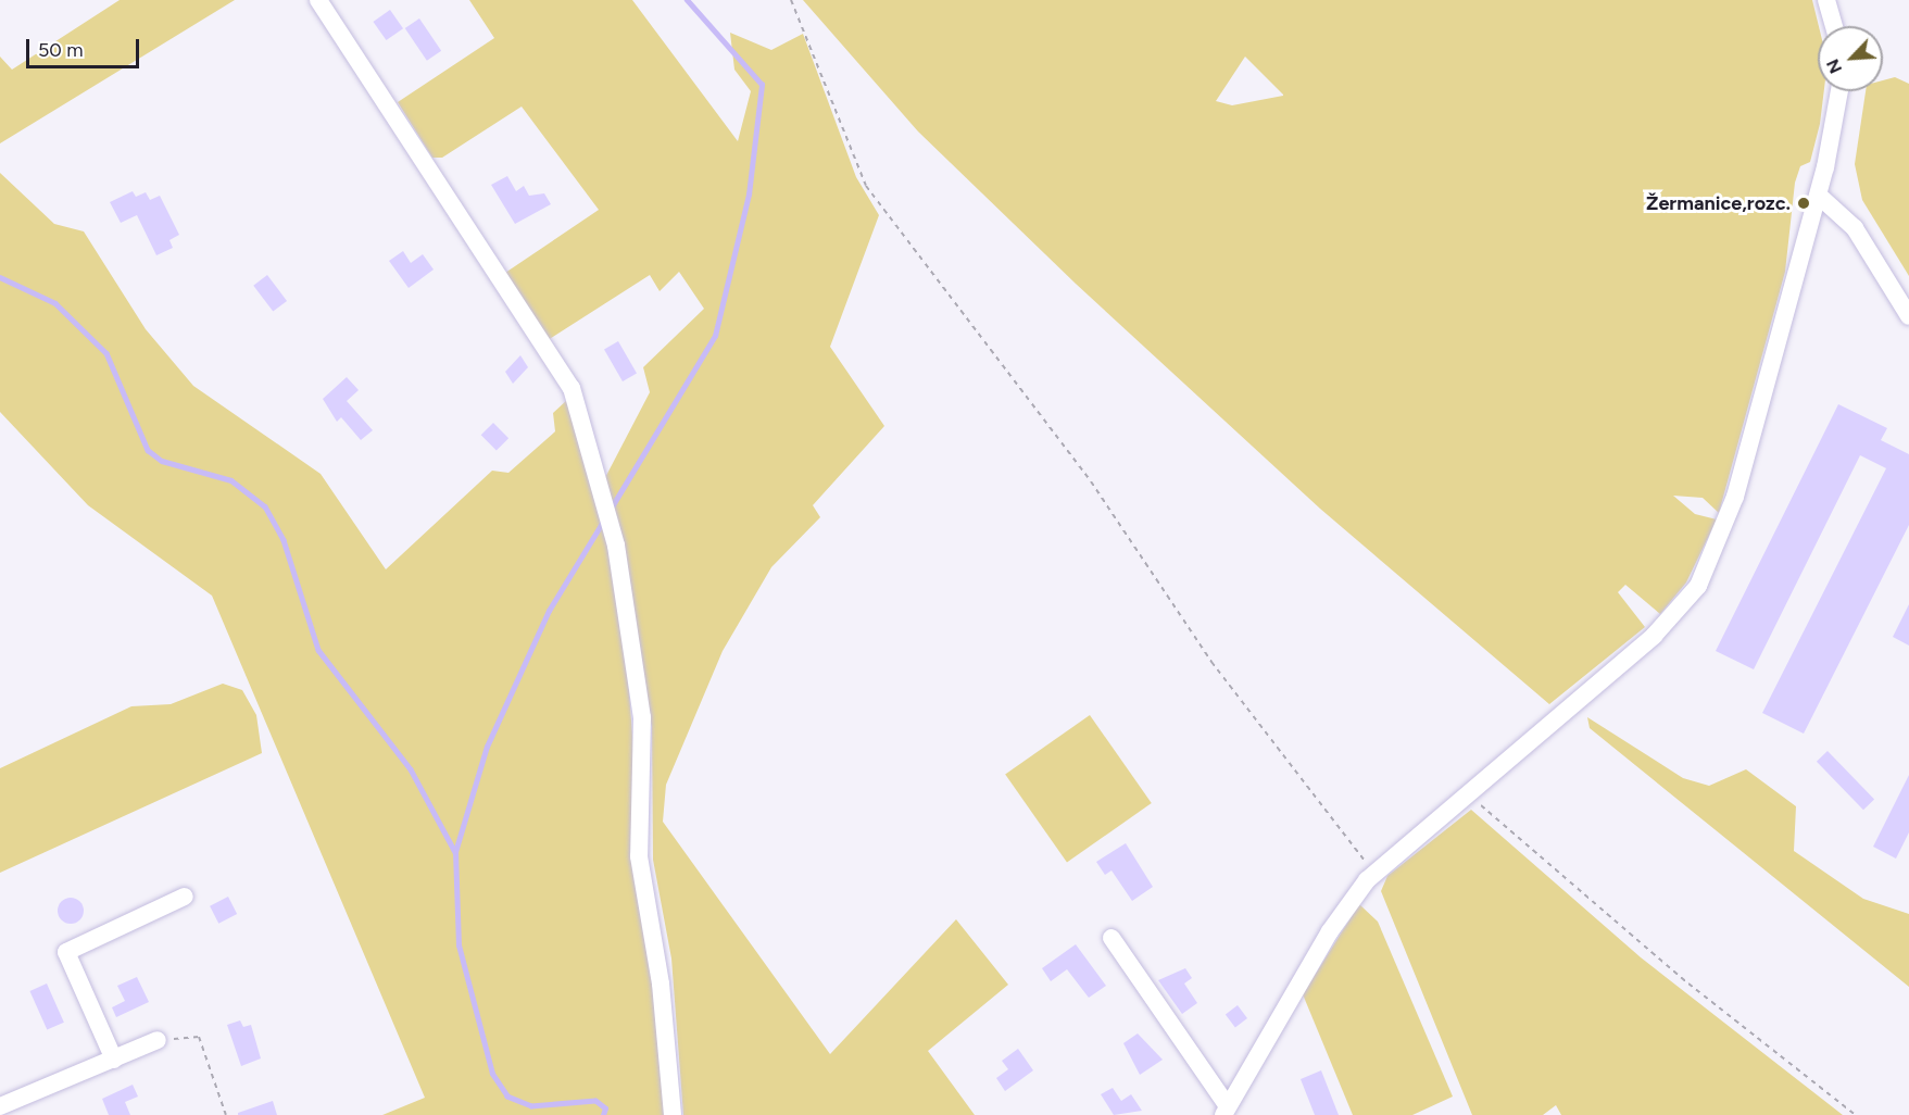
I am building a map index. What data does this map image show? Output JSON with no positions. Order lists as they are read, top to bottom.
{
  "places": ["Žermanice,rozc."],
  "scale_bar": "50 m",
  "north": "bottom left"
}
